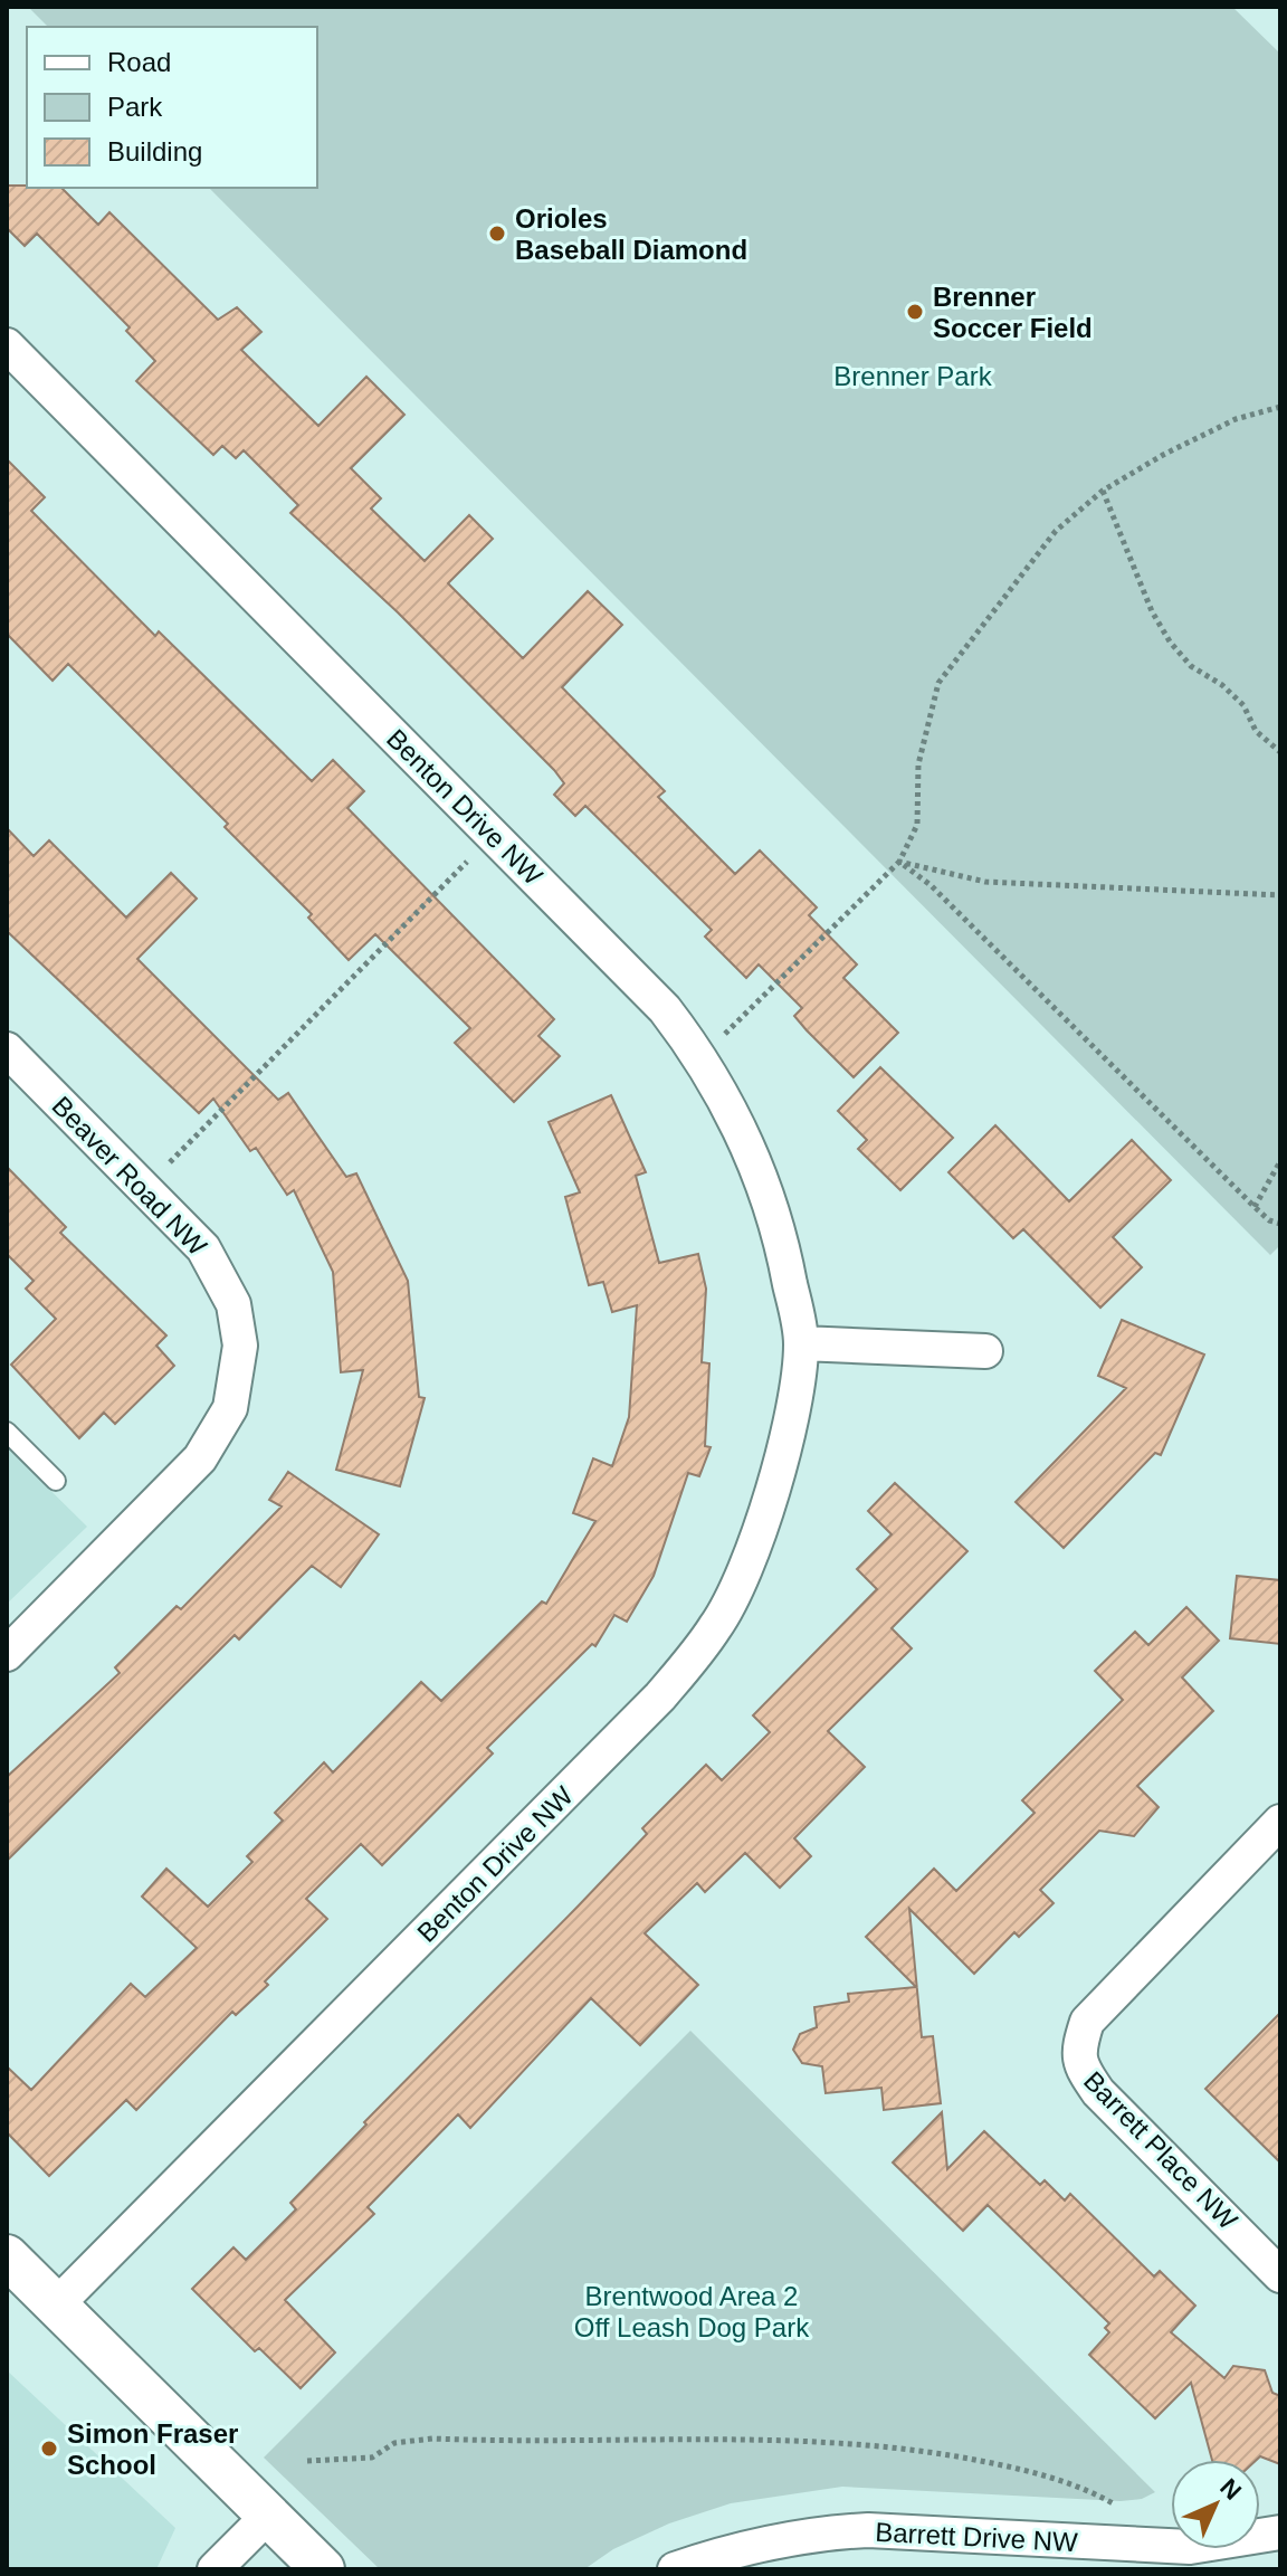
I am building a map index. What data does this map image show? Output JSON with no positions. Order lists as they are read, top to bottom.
{
  "streets": {
    "street": [
      "Benton Drive NW",
      "Beaver Road NW",
      "Barrett Place NW",
      "Barrett Drive NW"
    ]
  },
  "parks": ["Brenner Park", "Brentwood Area 2 Off Leash Dog Park"],
  "places": ["Orioles Baseball Diamond", "Brenner Soccer Field", "Simon Fraser School"],
  "legend": ["Road", "Park", "Building"],
  "north": "top right"
}
